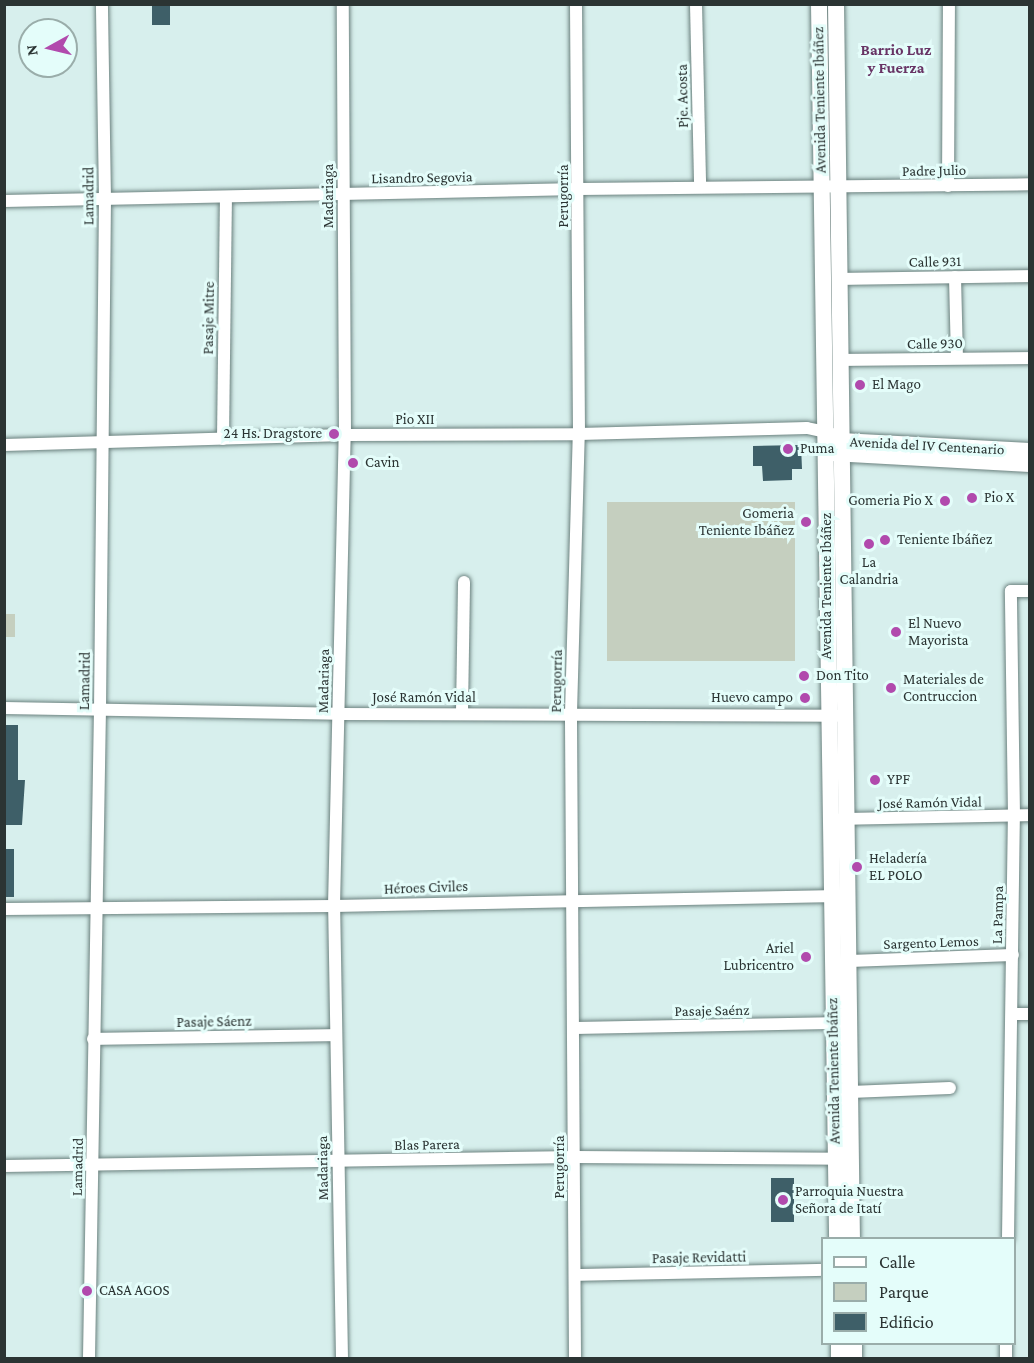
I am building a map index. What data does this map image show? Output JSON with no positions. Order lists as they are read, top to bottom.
{
  "streets": {
    "main road": ["Avenida Teniente Ibáñez", "Avenida del IV Centenario"],
    "street": [
      "Pje. Acosta",
      "Padre Julio",
      "Lisandro Segovia",
      "Lamadrid",
      "Madariaga",
      "Perugorría",
      "Calle 931",
      "Pasaje Mitre",
      "Calle 930",
      "Pio XII",
      "José Ramón Vidal",
      "Héroes Civiles",
      "La Pampa",
      "Sargento Lemos",
      "Pasaje Saénz",
      "Pasaje Sáenz",
      "Blas Parera",
      "Pasaje Revidatti"
    ]
  },
  "crossings": [
    ["Pje. Acosta", "Lisandro Segovia"],
    ["Avenida Teniente Ibáñez", "Padre Julio"],
    ["Avenida Teniente Ibáñez", "Lisandro Segovia"],
    ["Avenida Teniente Ibáñez", "Calle 931"],
    ["Avenida Teniente Ibáñez", "Calle 930"],
    ["Avenida Teniente Ibáñez", "Pio XII"],
    ["Avenida Teniente Ibáñez", "Avenida del IV Centenario"],
    ["Avenida Teniente Ibáñez", "José Ramón Vidal"],
    ["Avenida Teniente Ibáñez", "Héroes Civiles"],
    ["Avenida Teniente Ibáñez", "Sargento Lemos"],
    ["Avenida Teniente Ibáñez", "Pasaje Saénz"],
    ["Avenida Teniente Ibáñez", "Blas Parera"],
    ["Padre Julio", "Lisandro Segovia"],
    ["Lisandro Segovia", "Lamadrid"],
    ["Lisandro Segovia", "Madariaga"],
    ["Lisandro Segovia", "Perugorría"],
    ["Lisandro Segovia", "Pasaje Mitre"],
    ["Lamadrid", "Pio XII"],
    ["Lamadrid", "José Ramón Vidal"],
    ["Lamadrid", "Héroes Civiles"],
    ["Lamadrid", "Pasaje Sáenz"],
    ["Lamadrid", "Blas Parera"],
    ["Madariaga", "Pio XII"],
    ["Madariaga", "José Ramón Vidal"],
    ["Madariaga", "Héroes Civiles"],
    ["Madariaga", "Pasaje Sáenz"],
    ["Madariaga", "Blas Parera"],
    ["Perugorría", "Pio XII"],
    ["Perugorría", "José Ramón Vidal"],
    ["Perugorría", "Héroes Civiles"],
    ["Perugorría", "Pasaje Saénz"],
    ["Perugorría", "Blas Parera"],
    ["Perugorría", "Pasaje Revidatti"],
    ["Pasaje Mitre", "Pio XII"],
    ["José Ramón Vidal", "La Pampa"],
    ["La Pampa", "Sargento Lemos"]
  ],
  "districts": ["Barrio Luz y Fuerza"],
  "places": [
    "El Mago",
    "24 Hs. Dragstore",
    "Puma",
    "Cavin",
    "Pio X",
    "Gomeria Pio X",
    "Gomeria Teniente Ibáñez",
    "Teniente Ibáñez",
    "La Calandria",
    "El Nuevo Mayorista",
    "Don Tito",
    "Materiales de Contruccion",
    "Huevo campo",
    "YPF",
    "Heladería EL POLO",
    "Ariel Lubricentro",
    "Parroquia Nuestra Señora de Itatí",
    "CASA AGOS"
  ],
  "legend": ["Calle", "Parque", "Edificio"],
  "north": "left"
}
